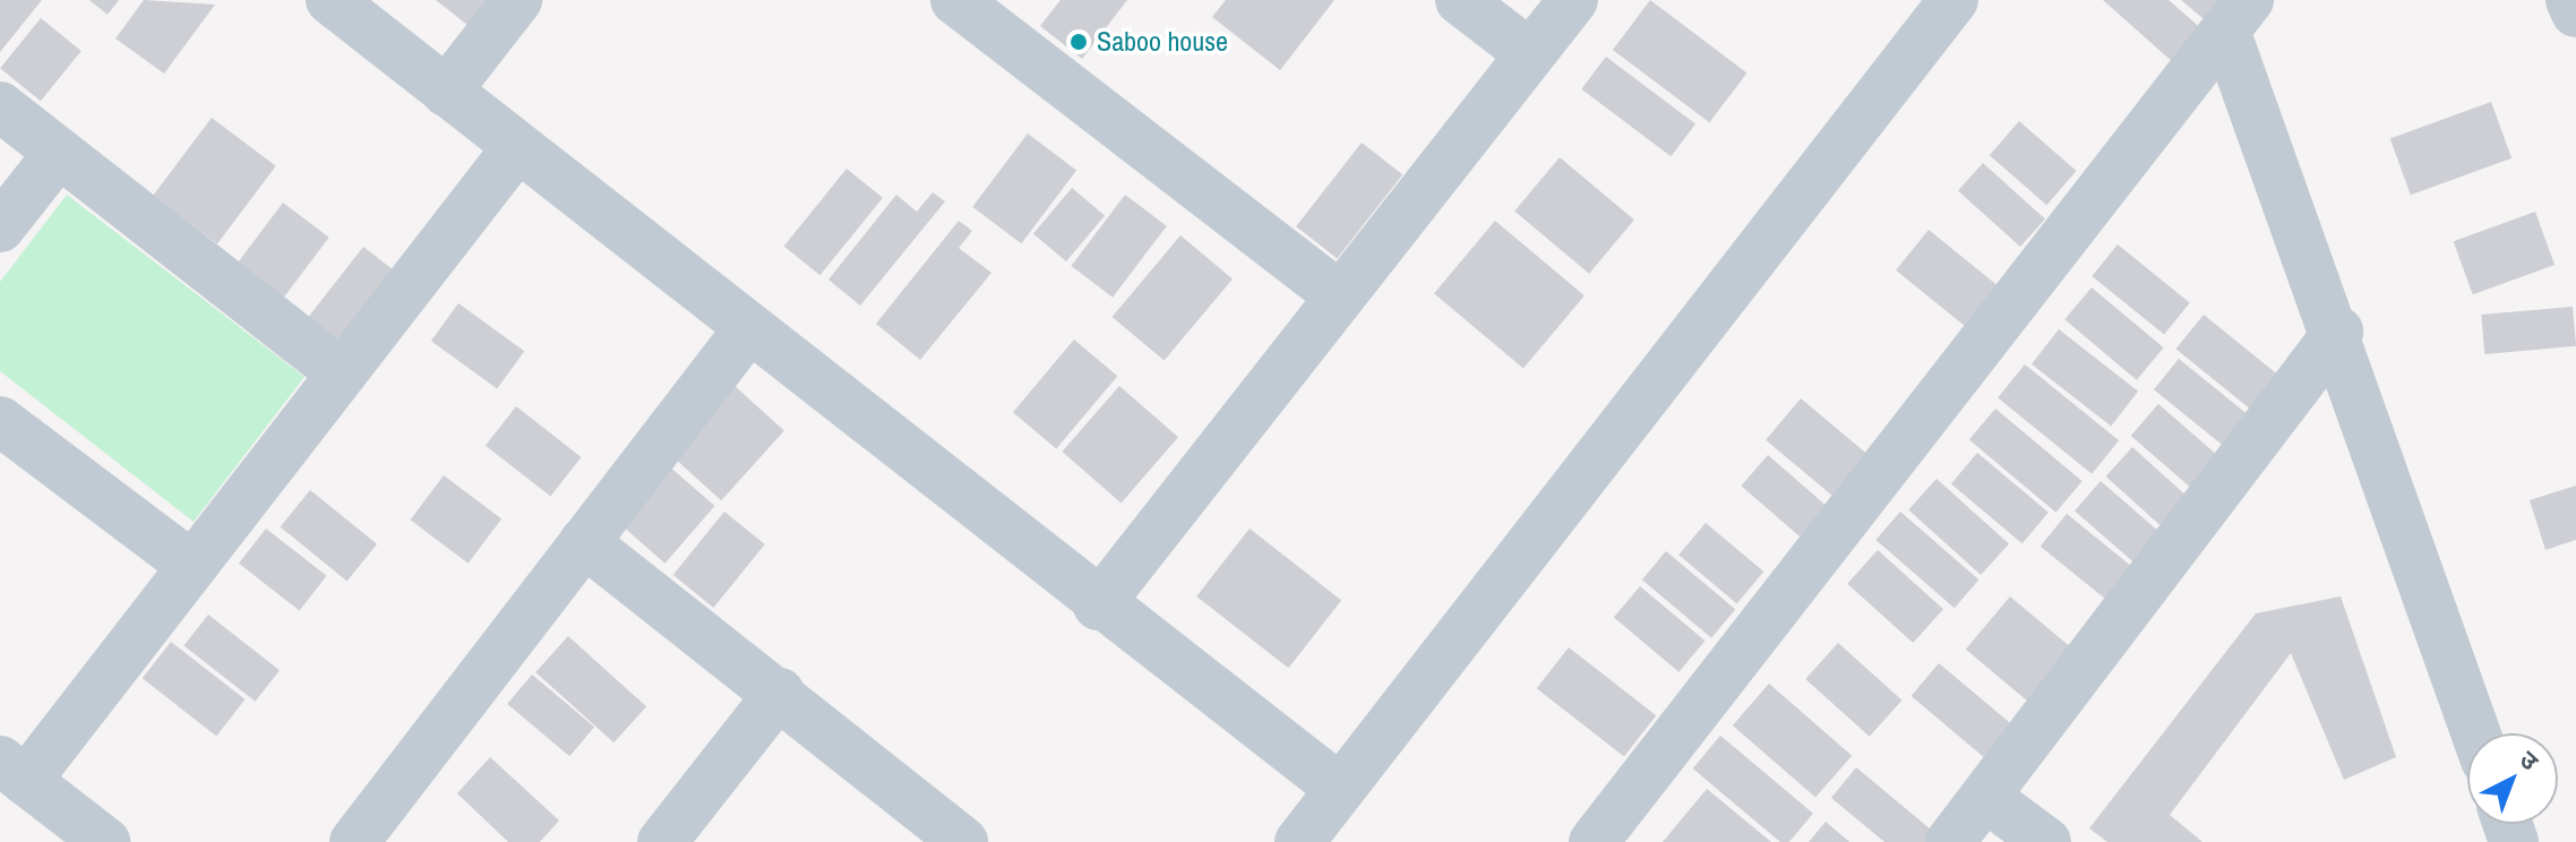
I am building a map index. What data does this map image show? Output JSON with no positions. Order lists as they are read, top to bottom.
{
  "places": ["Saboo house"],
  "north": "top right"
}
